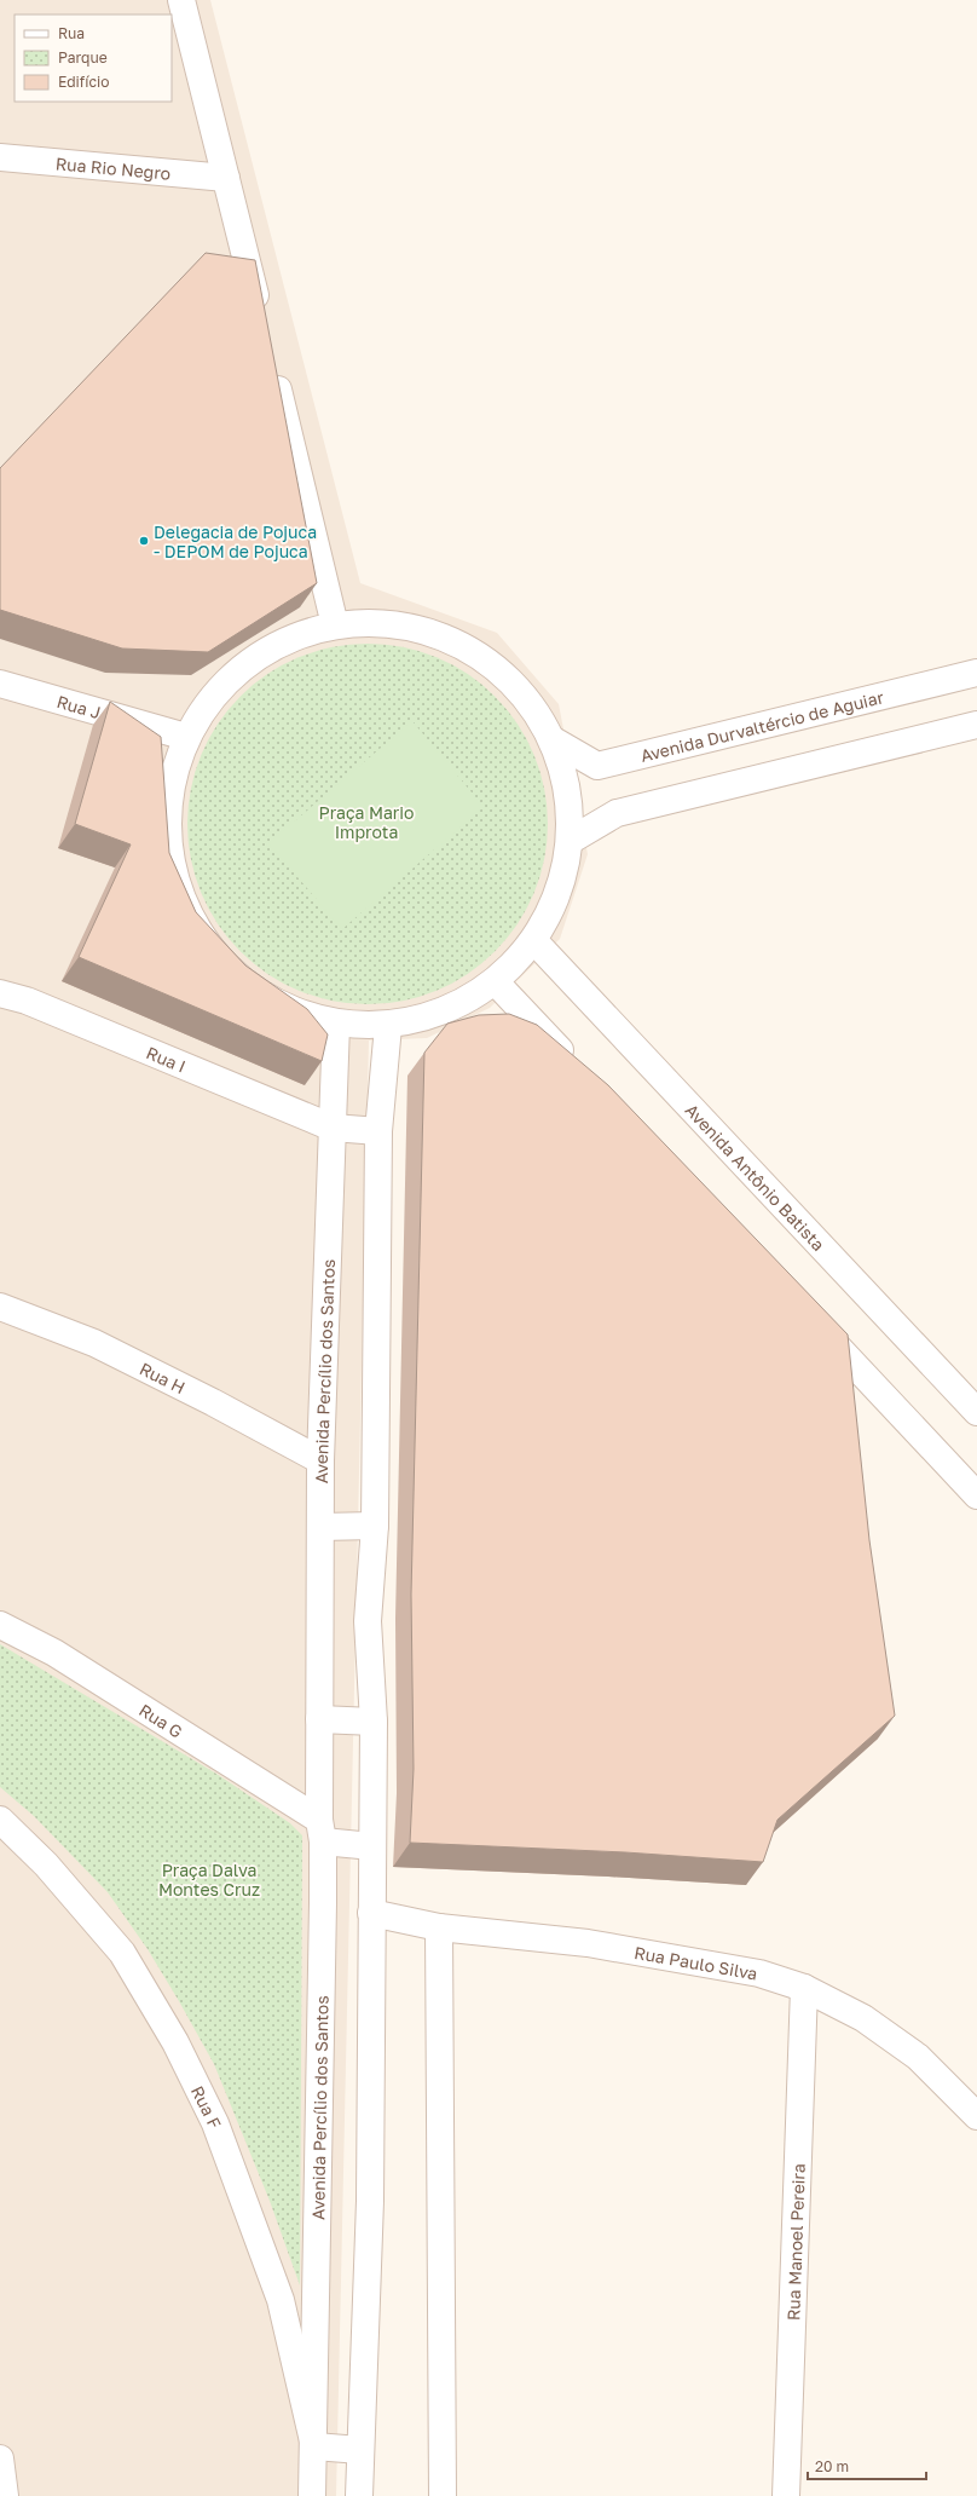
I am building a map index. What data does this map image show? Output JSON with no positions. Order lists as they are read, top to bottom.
{
  "streets": {
    "street": [
      "Rua Rio Negro",
      "Rua J",
      "Avenida Durvaltércio de Aguiar",
      "Rua I",
      "Avenida Antônio Batista",
      "Avenida Percílio dos Santos",
      "Rua H",
      "Rua G",
      "Rua Paulo Silva",
      "Rua F",
      "Rua Manoel Pereira"
    ]
  },
  "crossings": [
    ["Rua I", "Avenida Percílio dos Santos"],
    ["Avenida Percílio dos Santos", "Rua H"],
    ["Avenida Percílio dos Santos", "Rua G"],
    ["Avenida Percílio dos Santos", "Rua F"],
    ["Rua Paulo Silva", "Rua Manoel Pereira"]
  ],
  "parks": ["Praça Mario Improta", "Praça Dalva Montes Cruz"],
  "places": ["Delegacia de Pojuca - DEPOM de Pojuca"],
  "legend": ["Rua", "Parque", "Edifício"],
  "scale_bar": "20 m"
}
